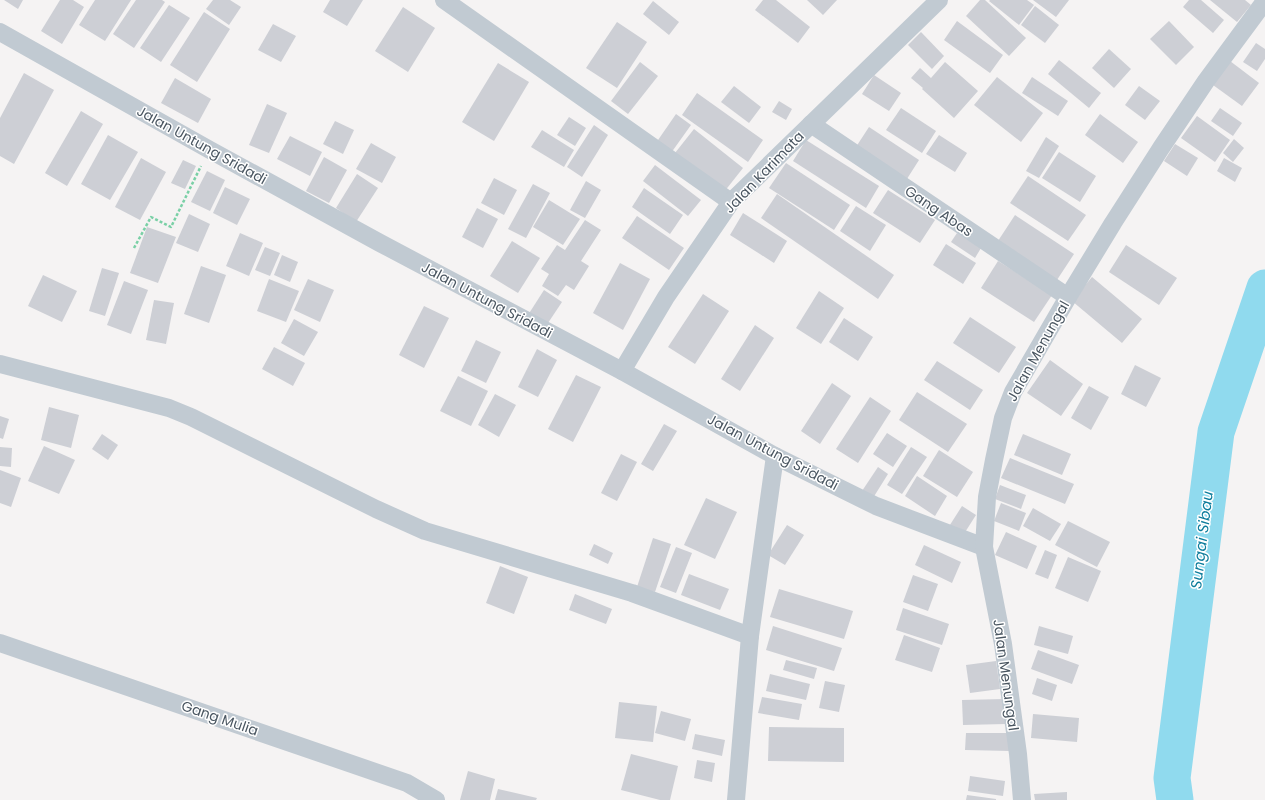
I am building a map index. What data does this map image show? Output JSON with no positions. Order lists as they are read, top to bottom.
{
  "streets": {
    "street": [
      "Jalan Untung Sridadi",
      "Jalan Karimata",
      "Gang Abas",
      "Jalan Menungal",
      "Gang Mulia"
    ]
  },
  "crossings": [
    ["Jalan Untung Sridadi", "Jalan Karimata"],
    ["Jalan Untung Sridadi", "Jalan Menungal"],
    ["Jalan Karimata", "Gang Abas"],
    ["Gang Abas", "Jalan Menungal"]
  ],
  "water": ["Sungai Sibau"]
}
